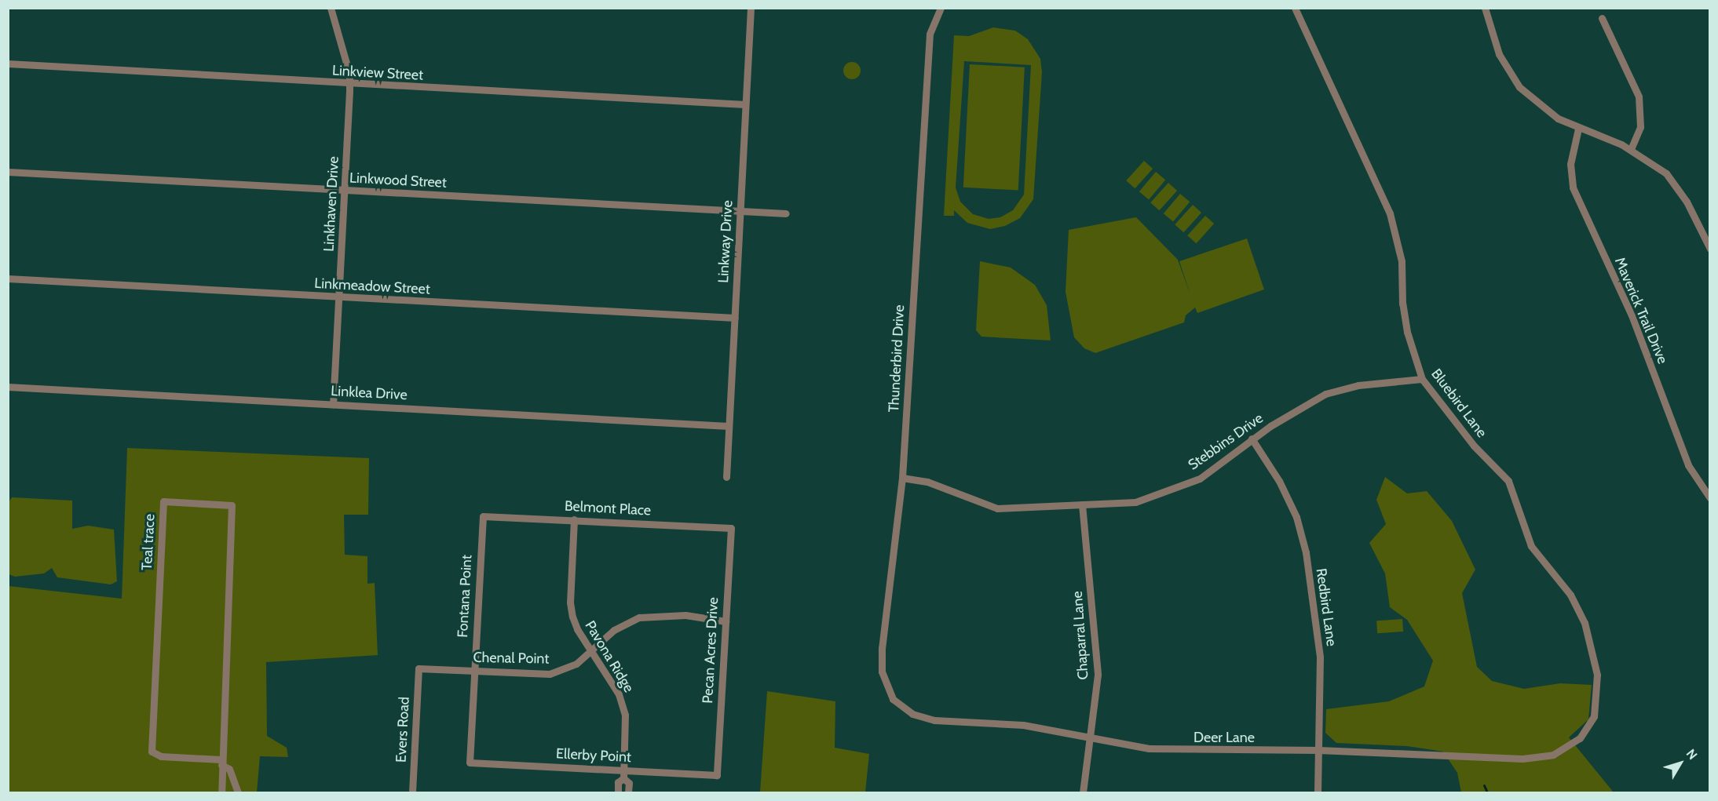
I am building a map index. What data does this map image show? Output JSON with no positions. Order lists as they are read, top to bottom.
{
  "streets": {
    "street": [
      "Linkview Street",
      "Linkwood Street",
      "Linkhaven Drive",
      "Linkway Drive",
      "Linkmeadow Street",
      "Maverick Trail Drive",
      "Thunderbird Drive",
      "Linklea Drive",
      "Bluebird Lane",
      "Stebbins Drive",
      "Belmont Place",
      "Teal trace",
      "Fontana Point",
      "Redbird Lane",
      "Chaparral Lane",
      "Pecan Acres Drive",
      "Pavona Ridge",
      "Chenal Point",
      "Evers Road",
      "Deer Lane",
      "Ellerby Point"
    ]
  },
  "crossings": [
    ["Linkview Street", "Linkhaven Drive"],
    ["Linkview Street", "Linkway Drive"],
    ["Linkwood Street", "Linkhaven Drive"],
    ["Linkwood Street", "Linkway Drive"],
    ["Linkhaven Drive", "Linkmeadow Street"],
    ["Linkhaven Drive", "Linklea Drive"],
    ["Linkway Drive", "Linkmeadow Street"],
    ["Linkway Drive", "Linklea Drive"],
    ["Thunderbird Drive", "Stebbins Drive"],
    ["Thunderbird Drive", "Deer Lane"],
    ["Bluebird Lane", "Stebbins Drive"],
    ["Bluebird Lane", "Deer Lane"],
    ["Stebbins Drive", "Redbird Lane"],
    ["Stebbins Drive", "Chaparral Lane"],
    ["Belmont Place", "Fontana Point"],
    ["Belmont Place", "Pecan Acres Drive"],
    ["Belmont Place", "Pavona Ridge"],
    ["Fontana Point", "Chenal Point"],
    ["Fontana Point", "Ellerby Point"],
    ["Redbird Lane", "Deer Lane"],
    ["Chaparral Lane", "Deer Lane"],
    ["Pecan Acres Drive", "Chenal Point"],
    ["Pecan Acres Drive", "Ellerby Point"],
    ["Pavona Ridge", "Chenal Point"],
    ["Pavona Ridge", "Ellerby Point"],
    ["Chenal Point", "Evers Road"]
  ],
  "north": "top right"
}
